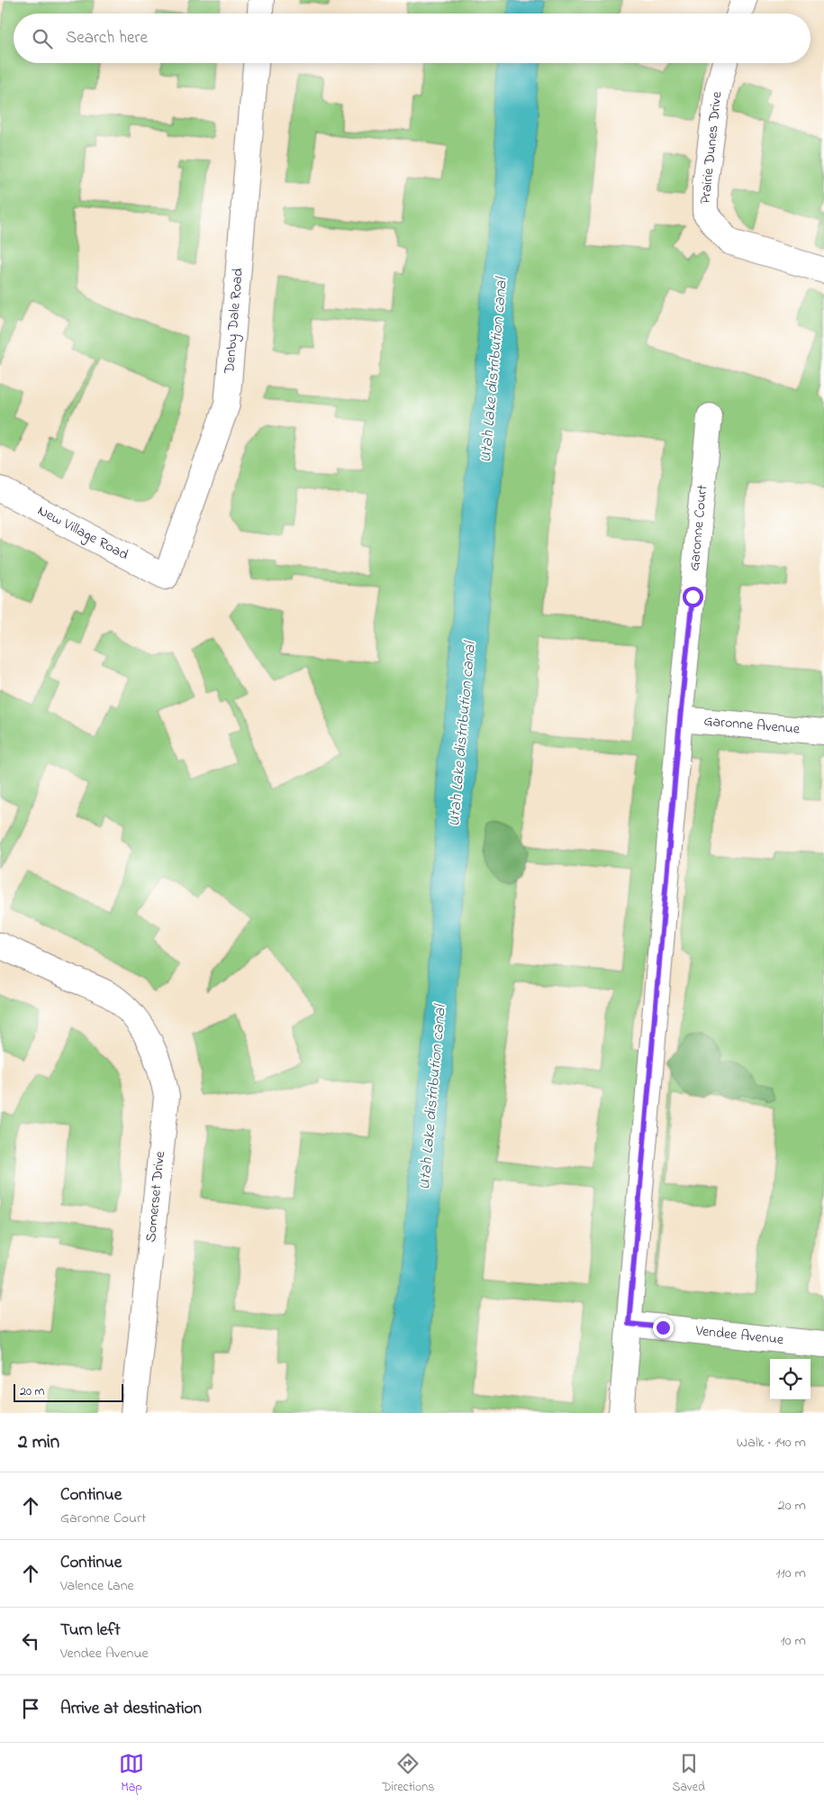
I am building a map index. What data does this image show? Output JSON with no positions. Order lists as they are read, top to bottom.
{
  "streets": {
    "street": [
      "Prairie Dunes Drive",
      "Denby Dale Road",
      "Garonne Court",
      "New Village Road",
      "Garonne Avenue",
      "Somerset Drive",
      "Vendee Avenue"
    ]
  },
  "crossings": [
    ["Denby Dale Road", "New Village Road"],
    ["Garonne Court", "Garonne Avenue"],
    ["Garonne Court", "Vendee Avenue"]
  ],
  "water": ["Utah Lake distribution canal"],
  "scale_bar": "20 m",
  "page": {
    "search": "Search here",
    "scale": "20 m",
    "heading": ["2 min", "Walk · 140 m"],
    "list": [
      ["Continue", "Garonne Court", "20 m"],
      ["Continue", "Valence Lane", "110 m"],
      ["Turn left", "Vendee Avenue", "10 m"],
      "Arrive at destination"
    ],
    "nav": ["Map", "Directions", "Saved"]
  }
}
